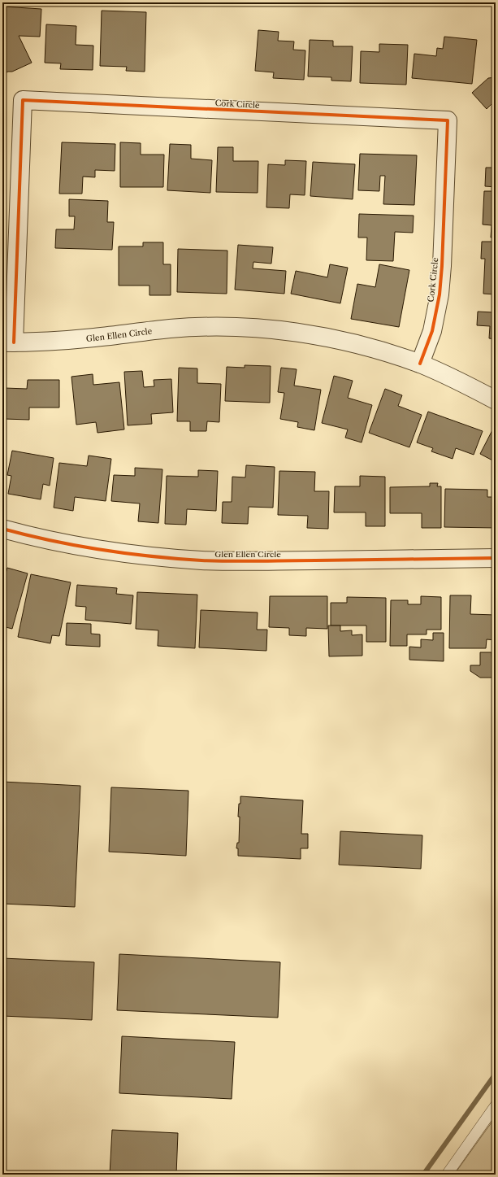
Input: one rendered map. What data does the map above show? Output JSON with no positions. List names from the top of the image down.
{
  "streets": {
    "street": ["Cork Circle", "Glen Ellen Circle"]
  },
  "crossings": [
    ["Cork Circle", "Glen Ellen Circle"]
  ]
}
